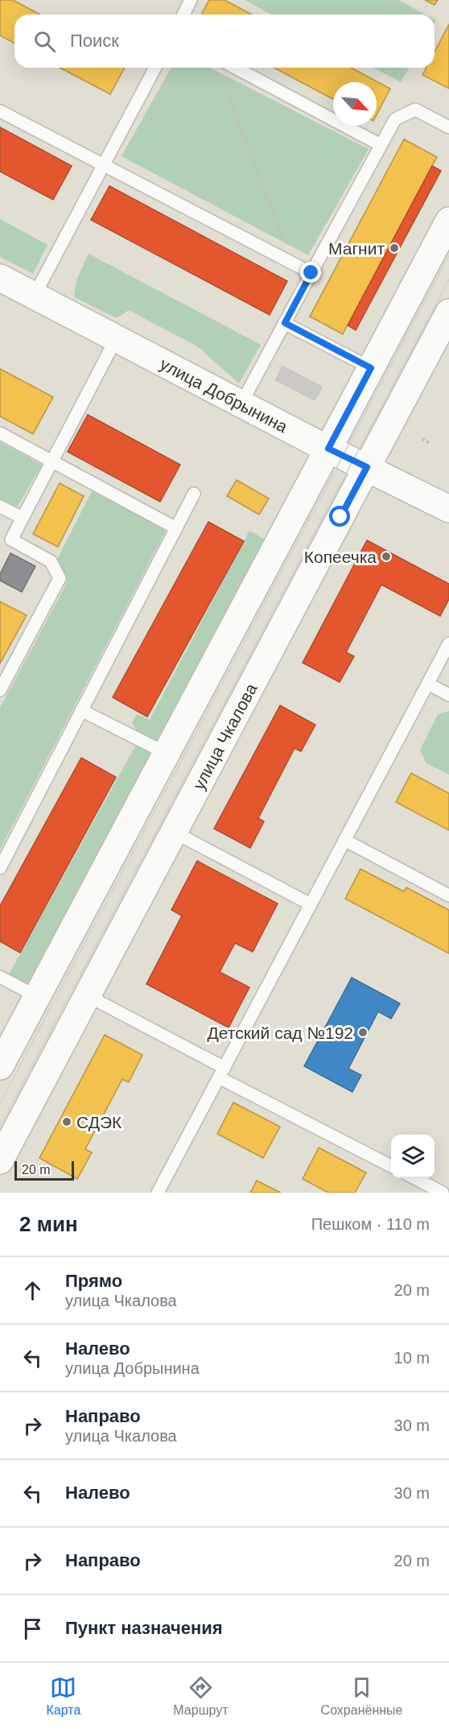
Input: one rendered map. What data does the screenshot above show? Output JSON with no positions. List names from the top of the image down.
{
  "streets": {
    "main road": ["улица Добрынина", "улица Чкалова"]
  },
  "crossings": [
    ["улица Добрынина", "улица Чкалова"]
  ],
  "places": [
    "Магнит",
    "Копеечка",
    "Детский сад №192",
    "СДЭК"
  ],
  "scale_bar": "20 m",
  "north": "bottom right",
  "page": {
    "search": "Поиск",
    "scale": "20 m",
    "heading": ["2 мин", "Пешком · 110 m"],
    "list": [
      ["Прямо", "улица Чкалова", "20 m"],
      ["Налево", "улица Добрынина", "10 m"],
      ["Направо", "улица Чкалова", "30 m"],
      ["Налево", "30 m"],
      ["Направо", "20 m"],
      "Пункт назначения"
    ],
    "nav": ["Карта", "Маршрут", "Сохранённые"]
  }
}
